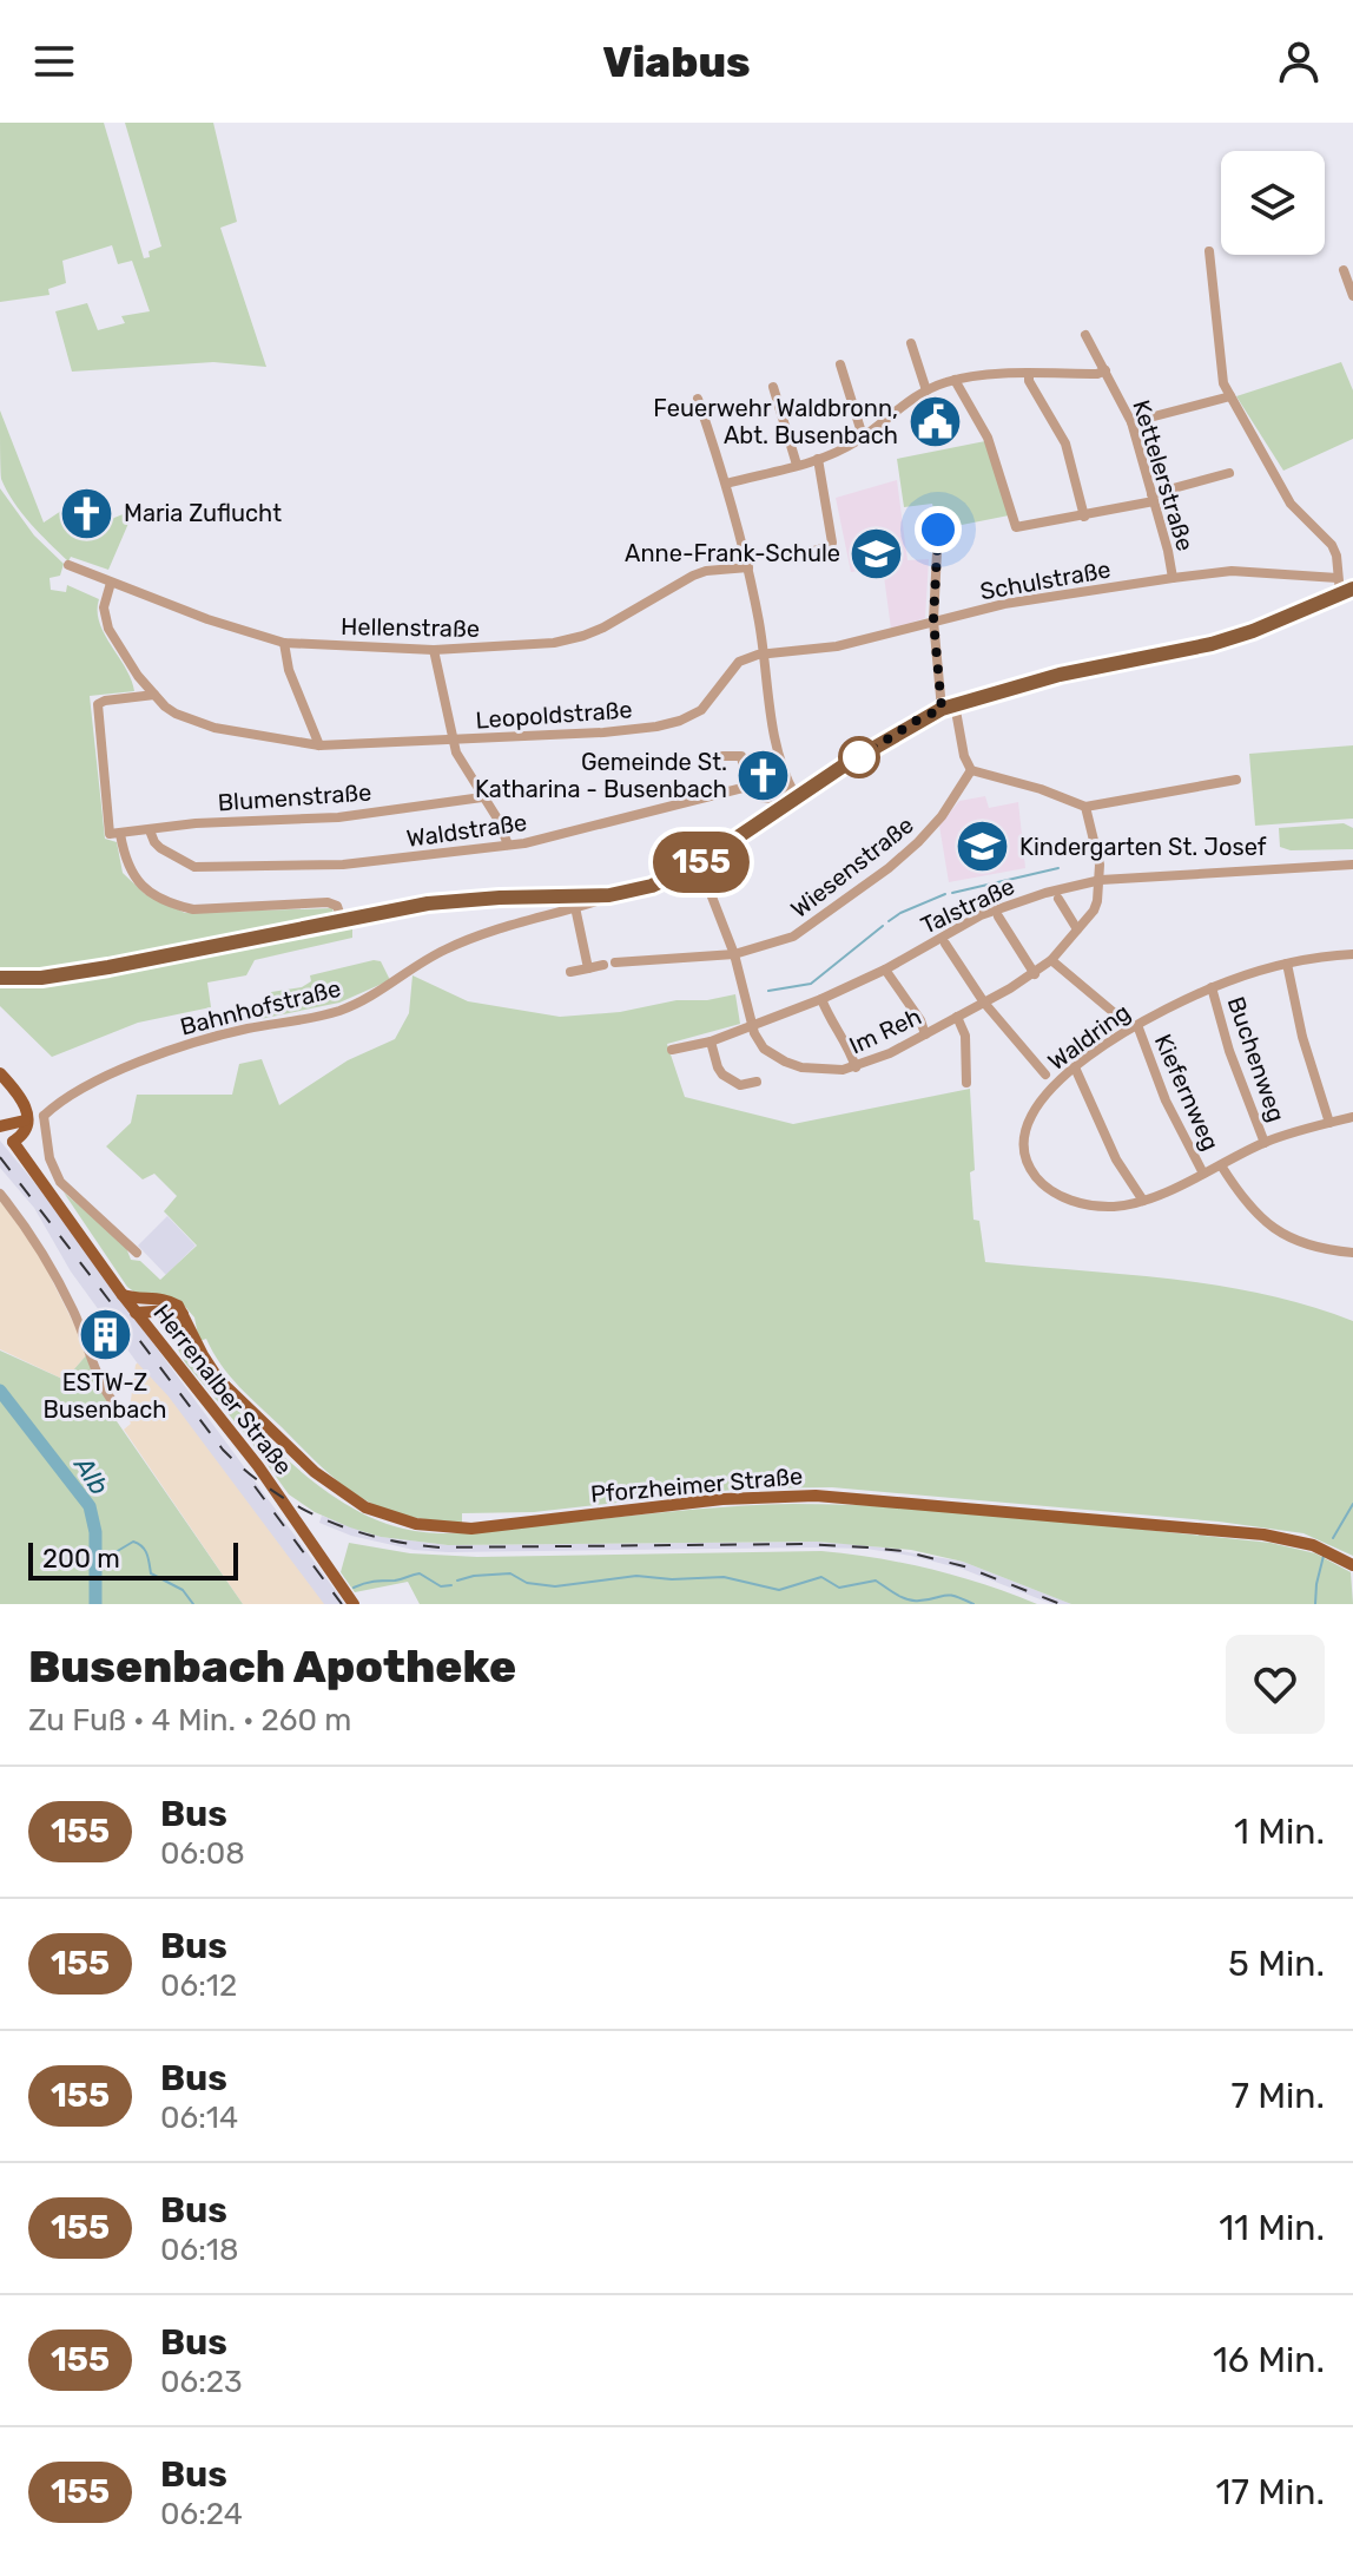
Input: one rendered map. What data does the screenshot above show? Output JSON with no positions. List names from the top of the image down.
{
  "streets": {
    "main road": ["Herrenalber Straße", "Pforzheimer Straße"],
    "street": [
      "Kettelerstraße",
      "Schulstraße",
      "Hellenstraße",
      "Leopoldstraße",
      "Blumenstraße",
      "Waldstraße",
      "Wiesenstraße",
      "Talstraße",
      "Bahnhofstraße",
      "Im Reh",
      "Waldring",
      "Buchenweg",
      "Kiefernweg"
    ]
  },
  "crossings": [
    ["Kettelerstraße", "Schulstraße"],
    ["Schulstraße", "Leopoldstraße"],
    ["Hellenstraße", "Leopoldstraße"],
    ["Blumenstraße", "Waldstraße"],
    ["Wiesenstraße", "Im Reh"],
    ["Talstraße", "Im Reh"],
    ["Waldring", "Buchenweg"],
    ["Waldring", "Kiefernweg"]
  ],
  "water": ["Alb"],
  "places": {
    "public building": ["Feuerwehr Waldbronn, Abt. Busenbach"],
    "church": ["Maria Zuflucht", "Gemeinde St. Katharina - Busenbach"],
    "school or university": ["Anne-Frank-Schule", "Kindergarten St. Josef"],
    "building": ["ESTW-Z Busenbach"]
  },
  "lines": ["bus line 155"],
  "scale_bar": "200 m",
  "page": {
    "header": "Viabus",
    "on_map": "155",
    "scale": "200 m",
    "heading": ["Busenbach Apotheke", "Zu Fuß · 4 Min. · 260 m"],
    "list": [
      {
        "mark": "155",
        "name": "Bus",
        "note": "06:08",
        "value": "1 Min."
      },
      {
        "mark": "155",
        "name": "Bus",
        "note": "06:12",
        "value": "5 Min."
      },
      {
        "mark": "155",
        "name": "Bus",
        "note": "06:14",
        "value": "7 Min."
      },
      {
        "mark": "155",
        "name": "Bus",
        "note": "06:18",
        "value": "11 Min."
      },
      {
        "mark": "155",
        "name": "Bus",
        "note": "06:23",
        "value": "16 Min."
      },
      {
        "mark": "155",
        "name": "Bus",
        "note": "06:24",
        "value": "17 Min."
      }
    ]
  }
}
